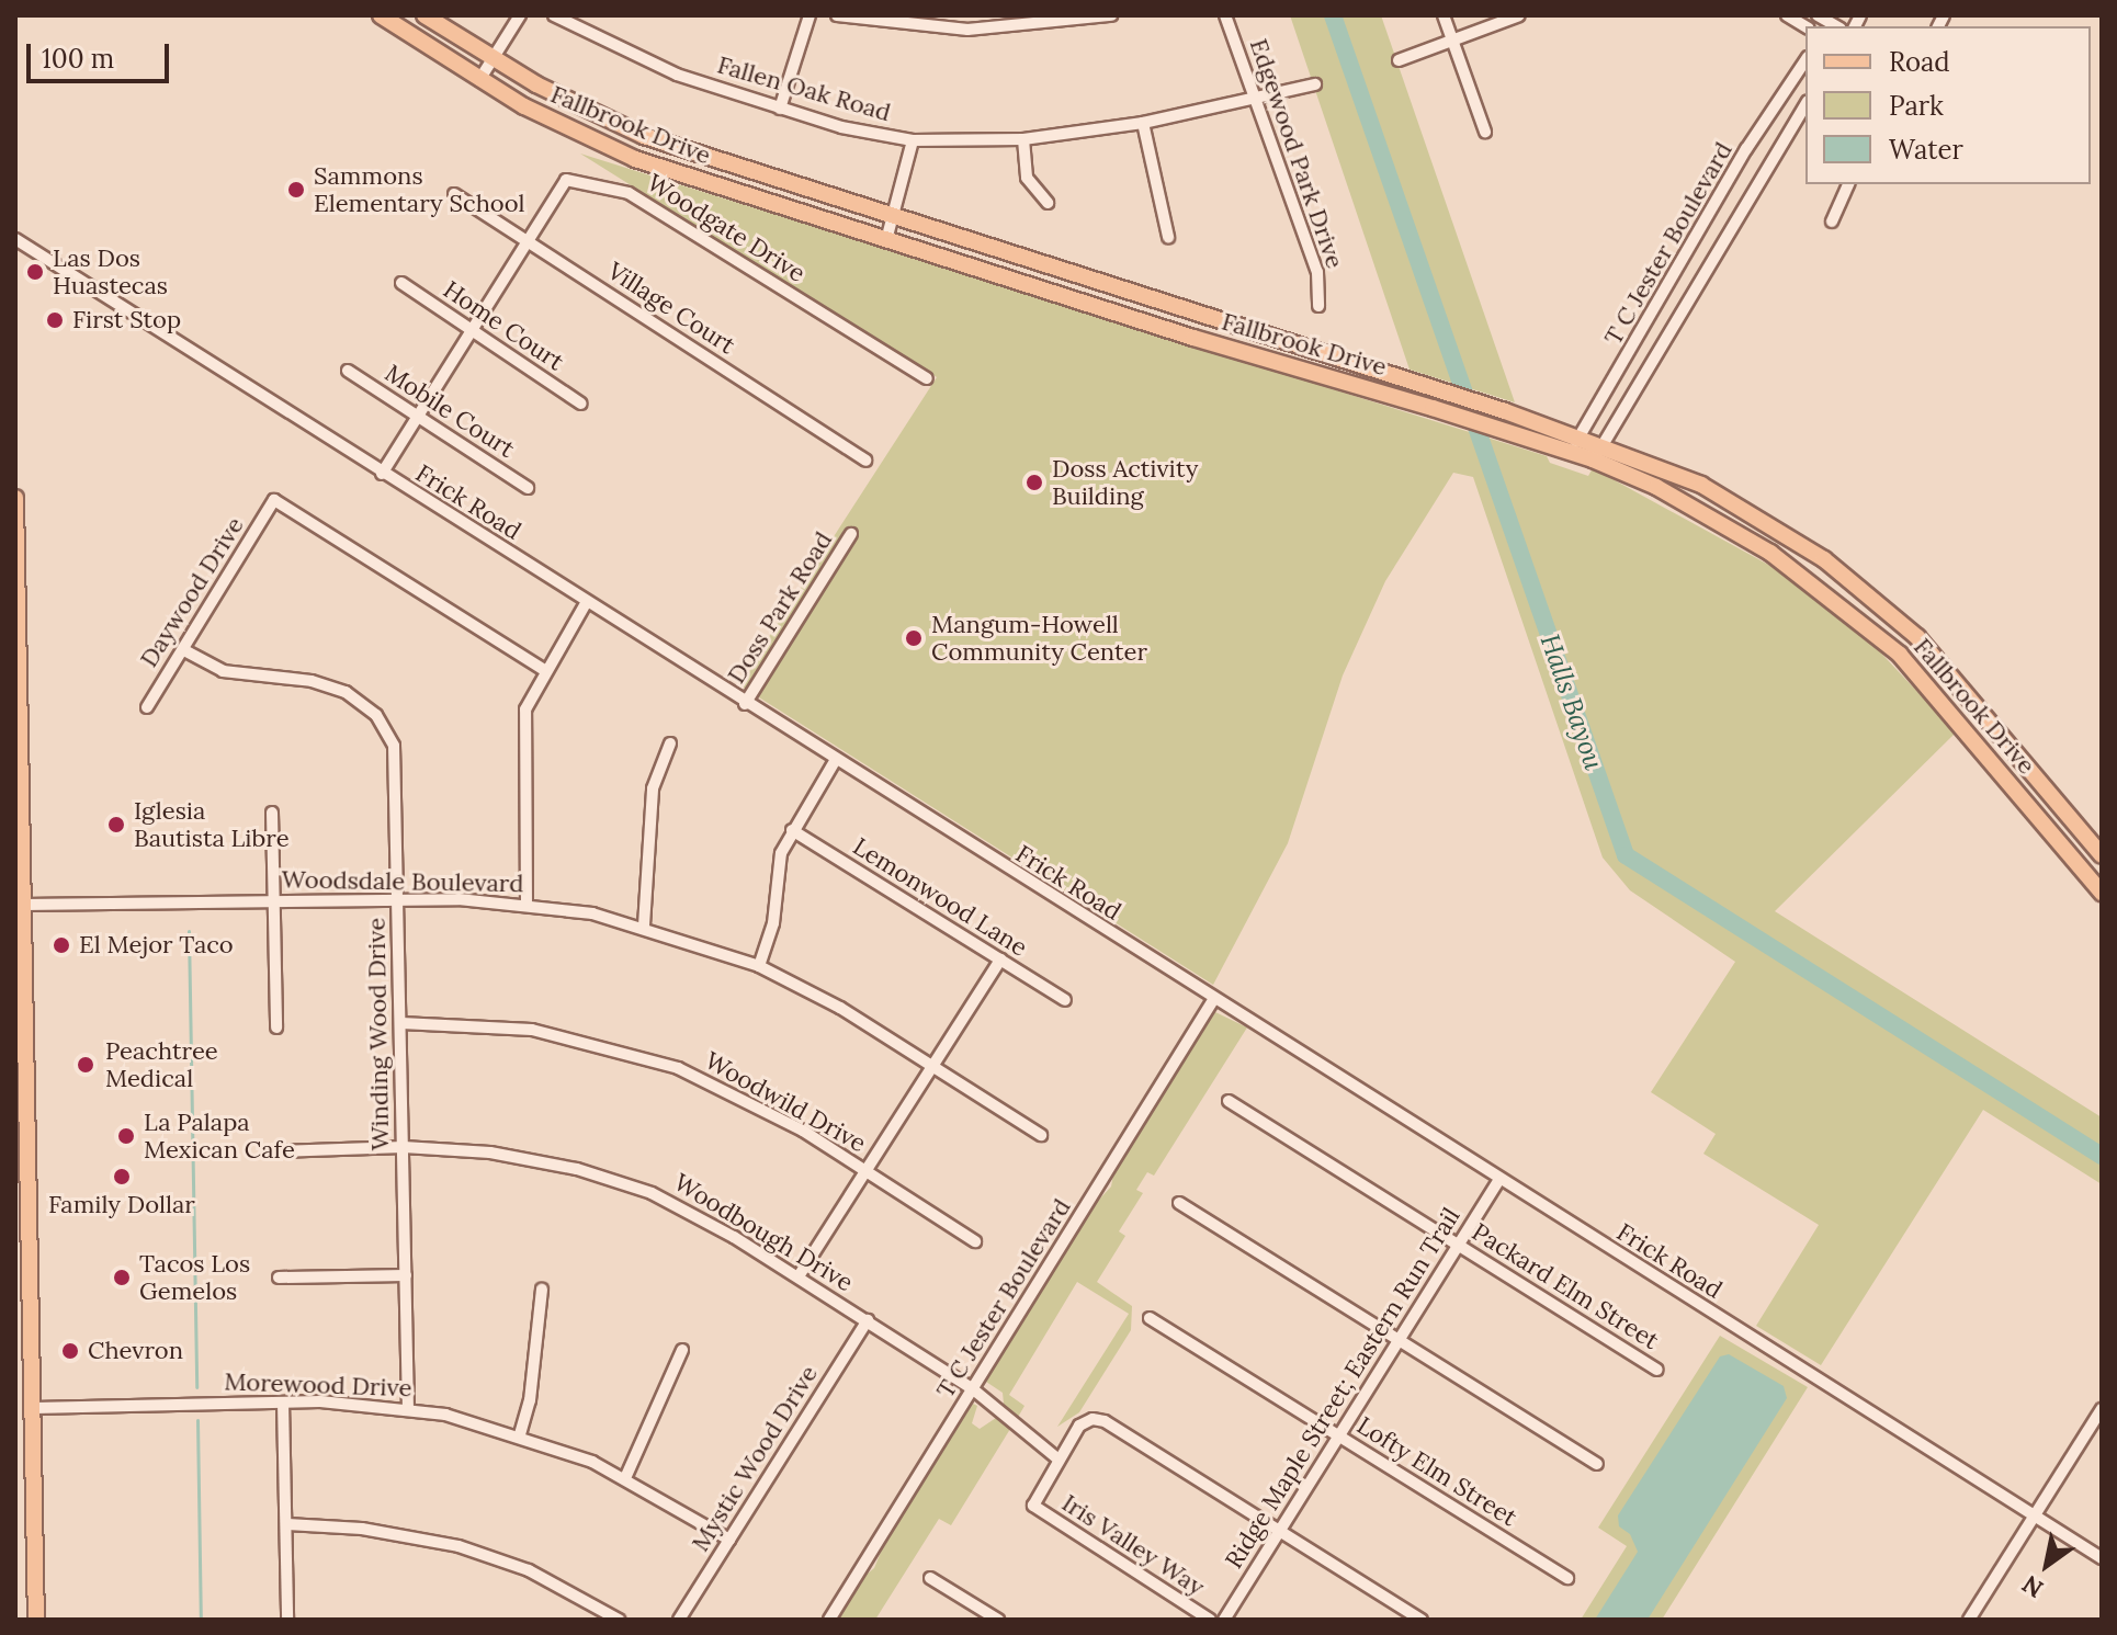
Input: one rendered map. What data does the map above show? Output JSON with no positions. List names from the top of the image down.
{
  "streets": {
    "main road": ["Fallbrook Drive"],
    "street": [
      "Fallen Oak Road",
      "Edgewood Park Drive",
      "Woodgate Drive",
      "T C Jester Boulevard",
      "Village Court",
      "Home Court",
      "Mobile Court",
      "Frick Road",
      "Daywood Drive",
      "Doss Park Road",
      "Woodsdale Boulevard",
      "Lemonwood Lane",
      "Winding Wood Drive",
      "Woodwild Drive",
      "Woodbough Drive",
      "Packard Elm Street",
      "Morewood Drive",
      "Ridge Maple Street; Eastern Run Trail",
      "Mystic Wood Drive",
      "Lofty Elm Street",
      "Iris Valley Way"
    ]
  },
  "crossings": [
    ["Fallen Oak Road", "Edgewood Park Drive"],
    ["Fallbrook Drive", "T C Jester Boulevard"],
    ["Woodgate Drive", "Village Court"],
    ["Woodgate Drive", "Home Court"],
    ["Woodgate Drive", "Mobile Court"],
    ["Woodgate Drive", "Frick Road"],
    ["T C Jester Boulevard", "Frick Road"],
    ["T C Jester Boulevard", "Woodbough Drive"],
    ["Frick Road", "Doss Park Road"],
    ["Frick Road", "Ridge Maple Street; Eastern Run Trail"],
    ["Daywood Drive", "Winding Wood Drive"],
    ["Woodsdale Boulevard", "Winding Wood Drive"],
    ["Winding Wood Drive", "Woodwild Drive"],
    ["Winding Wood Drive", "Woodbough Drive"],
    ["Winding Wood Drive", "Morewood Drive"],
    ["Woodbough Drive", "Mystic Wood Drive"],
    ["Woodbough Drive", "Iris Valley Way"],
    ["Packard Elm Street", "Ridge Maple Street; Eastern Run Trail"],
    ["Morewood Drive", "Mystic Wood Drive"],
    ["Ridge Maple Street; Eastern Run Trail", "Lofty Elm Street"]
  ],
  "water": ["Halls Bayou"],
  "places": [
    "Sammons Elementary School",
    "Las Dos Huastecas",
    "First Stop",
    "Doss Activity Building",
    "Mangum-Howell Community Center",
    "Iglesia Bautista Libre",
    "El Mejor Taco",
    "Peachtree Medical",
    "La Palapa Mexican Cafe",
    "Family Dollar",
    "Tacos Los Gemelos",
    "Chevron"
  ],
  "legend": ["Road", "Park", "Water"],
  "scale_bar": "100 m",
  "north": "bottom left"
}
